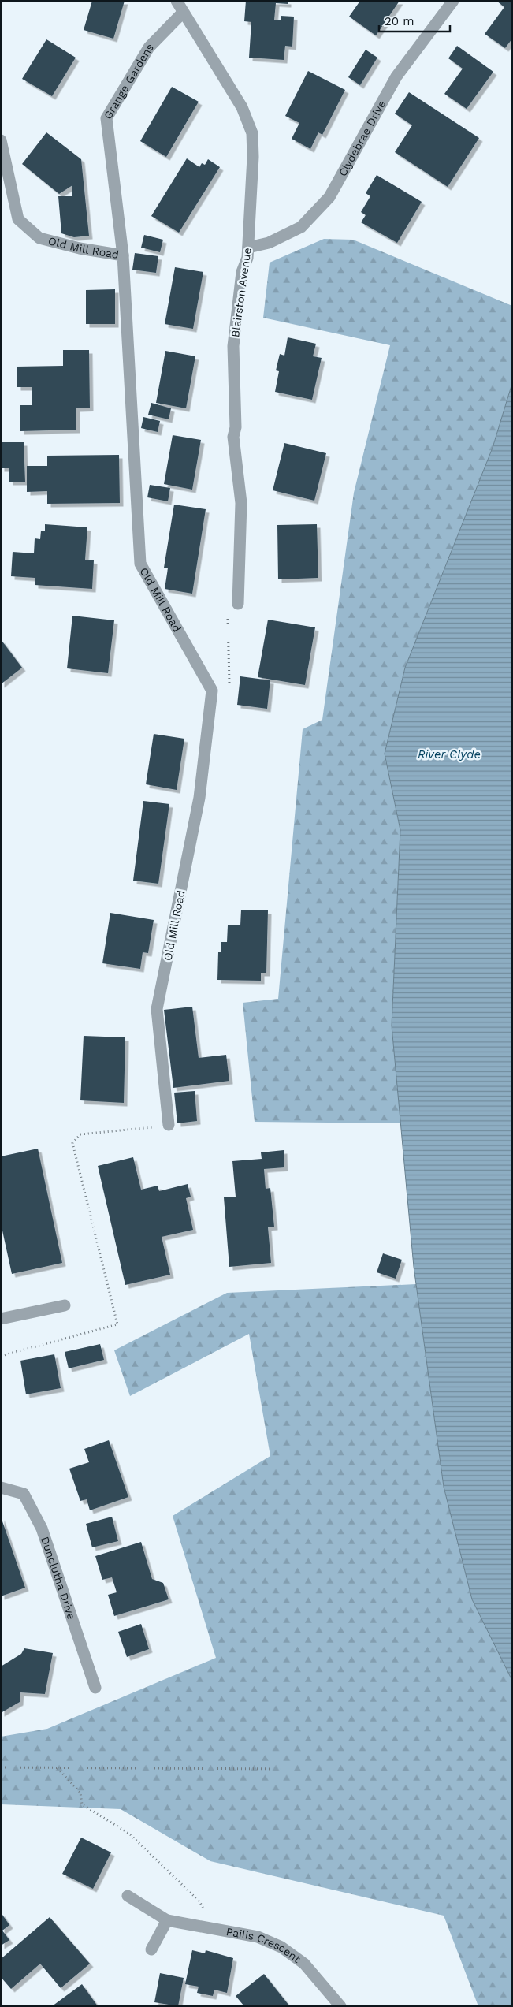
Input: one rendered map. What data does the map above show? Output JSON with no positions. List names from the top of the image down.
{
  "streets": {
    "street": [
      "Grange Gardens",
      "Clydebrae Drive",
      "Old Mill Road",
      "Blairston Avenue",
      "Dunclutha Drive",
      "Pailis Crescent"
    ]
  },
  "crossings": [
    ["Grange Gardens", "Old Mill Road"],
    ["Grange Gardens", "Blairston Avenue"],
    ["Clydebrae Drive", "Blairston Avenue"]
  ],
  "water": ["River Clyde"],
  "scale_bar": "20 m"
}
